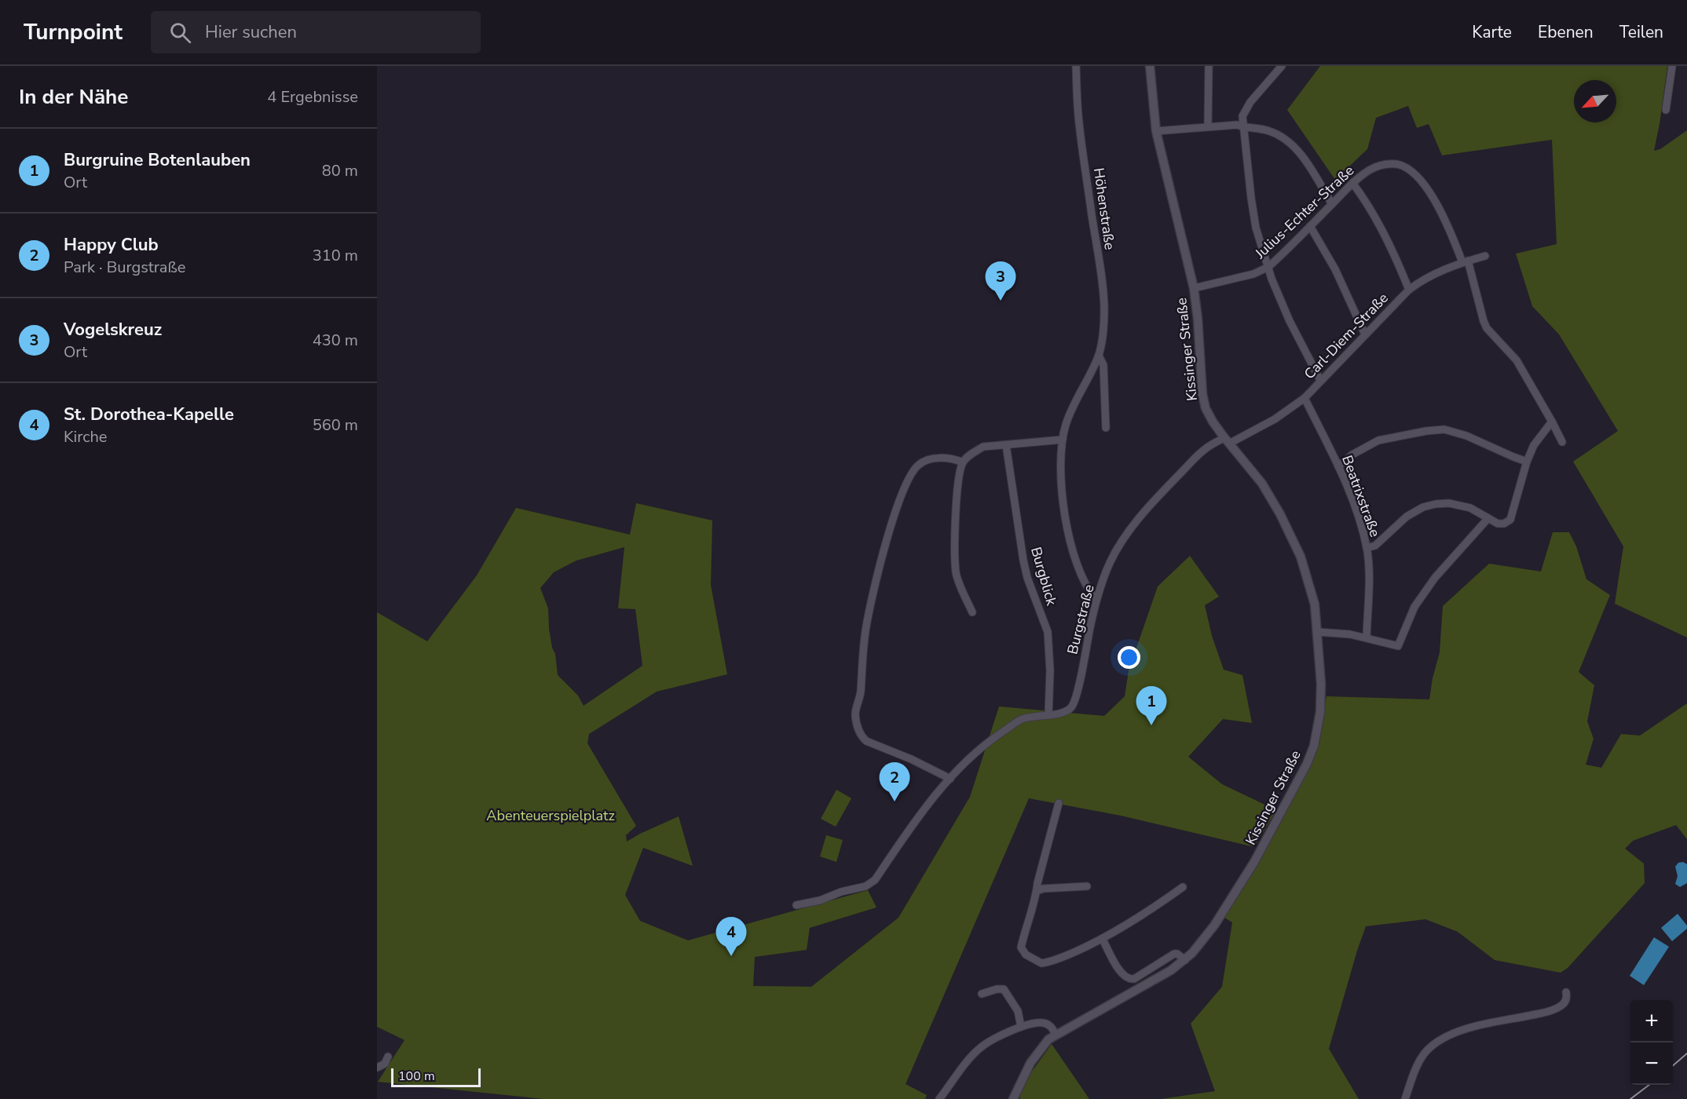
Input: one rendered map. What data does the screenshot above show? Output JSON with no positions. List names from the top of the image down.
{
  "streets": {
    "street": [
      "Höhenstraße",
      "Julius-Echter-Straße",
      "Carl-Diem-Straße",
      "Kissinger Straße",
      "Beatrixstraße",
      "Burgblick",
      "Burgstraße"
    ]
  },
  "crossings": [
    ["Höhenstraße", "Burgstraße"],
    ["Julius-Echter-Straße", "Carl-Diem-Straße"],
    ["Julius-Echter-Straße", "Kissinger Straße"],
    ["Carl-Diem-Straße", "Kissinger Straße"],
    ["Carl-Diem-Straße", "Beatrixstraße"],
    ["Carl-Diem-Straße", "Burgstraße"],
    ["Kissinger Straße", "Burgstraße"],
    ["Burgblick", "Burgstraße"]
  ],
  "parks": ["Abenteuerspielplatz"],
  "scale_bar": "100 m",
  "north": "bottom left",
  "page": {
    "header": "Turnpoint",
    "search": "Hier suchen",
    "nav": ["Karte", "Ebenen", "Teilen"],
    "heading": ["In der Nähe", "4 Ergebnisse"],
    "list": [
      {
        "mark": "1",
        "name": "Burgruine Botenlauben",
        "note": "Ort",
        "value": "80 m"
      },
      {
        "mark": "2",
        "name": "Happy Club",
        "note": "Park · Burgstraße",
        "value": "310 m"
      },
      {
        "mark": "3",
        "name": "Vogelskreuz",
        "note": "Ort",
        "value": "430 m"
      },
      {
        "mark": "4",
        "name": "St. Dorothea-Kapelle",
        "note": "Kirche",
        "value": "560 m"
      }
    ],
    "pins": [
      "3",
      "1",
      "2",
      "4"
    ],
    "map_buttons": ["+", "−"],
    "scale": "100 m"
  }
}
